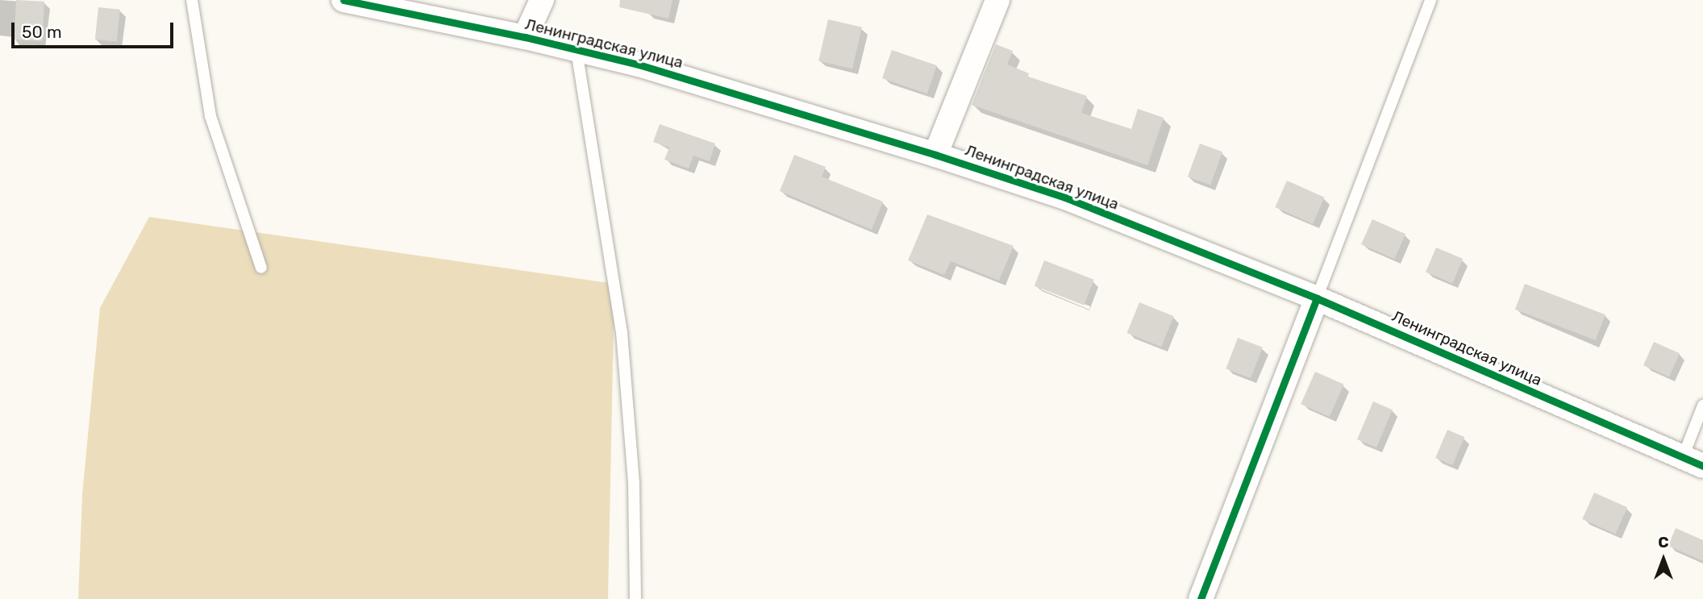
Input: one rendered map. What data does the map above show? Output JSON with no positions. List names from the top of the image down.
{
  "streets": {
    "street": ["Ленинградская улица"]
  },
  "scale_bar": "50 m",
  "north": "top"
}
